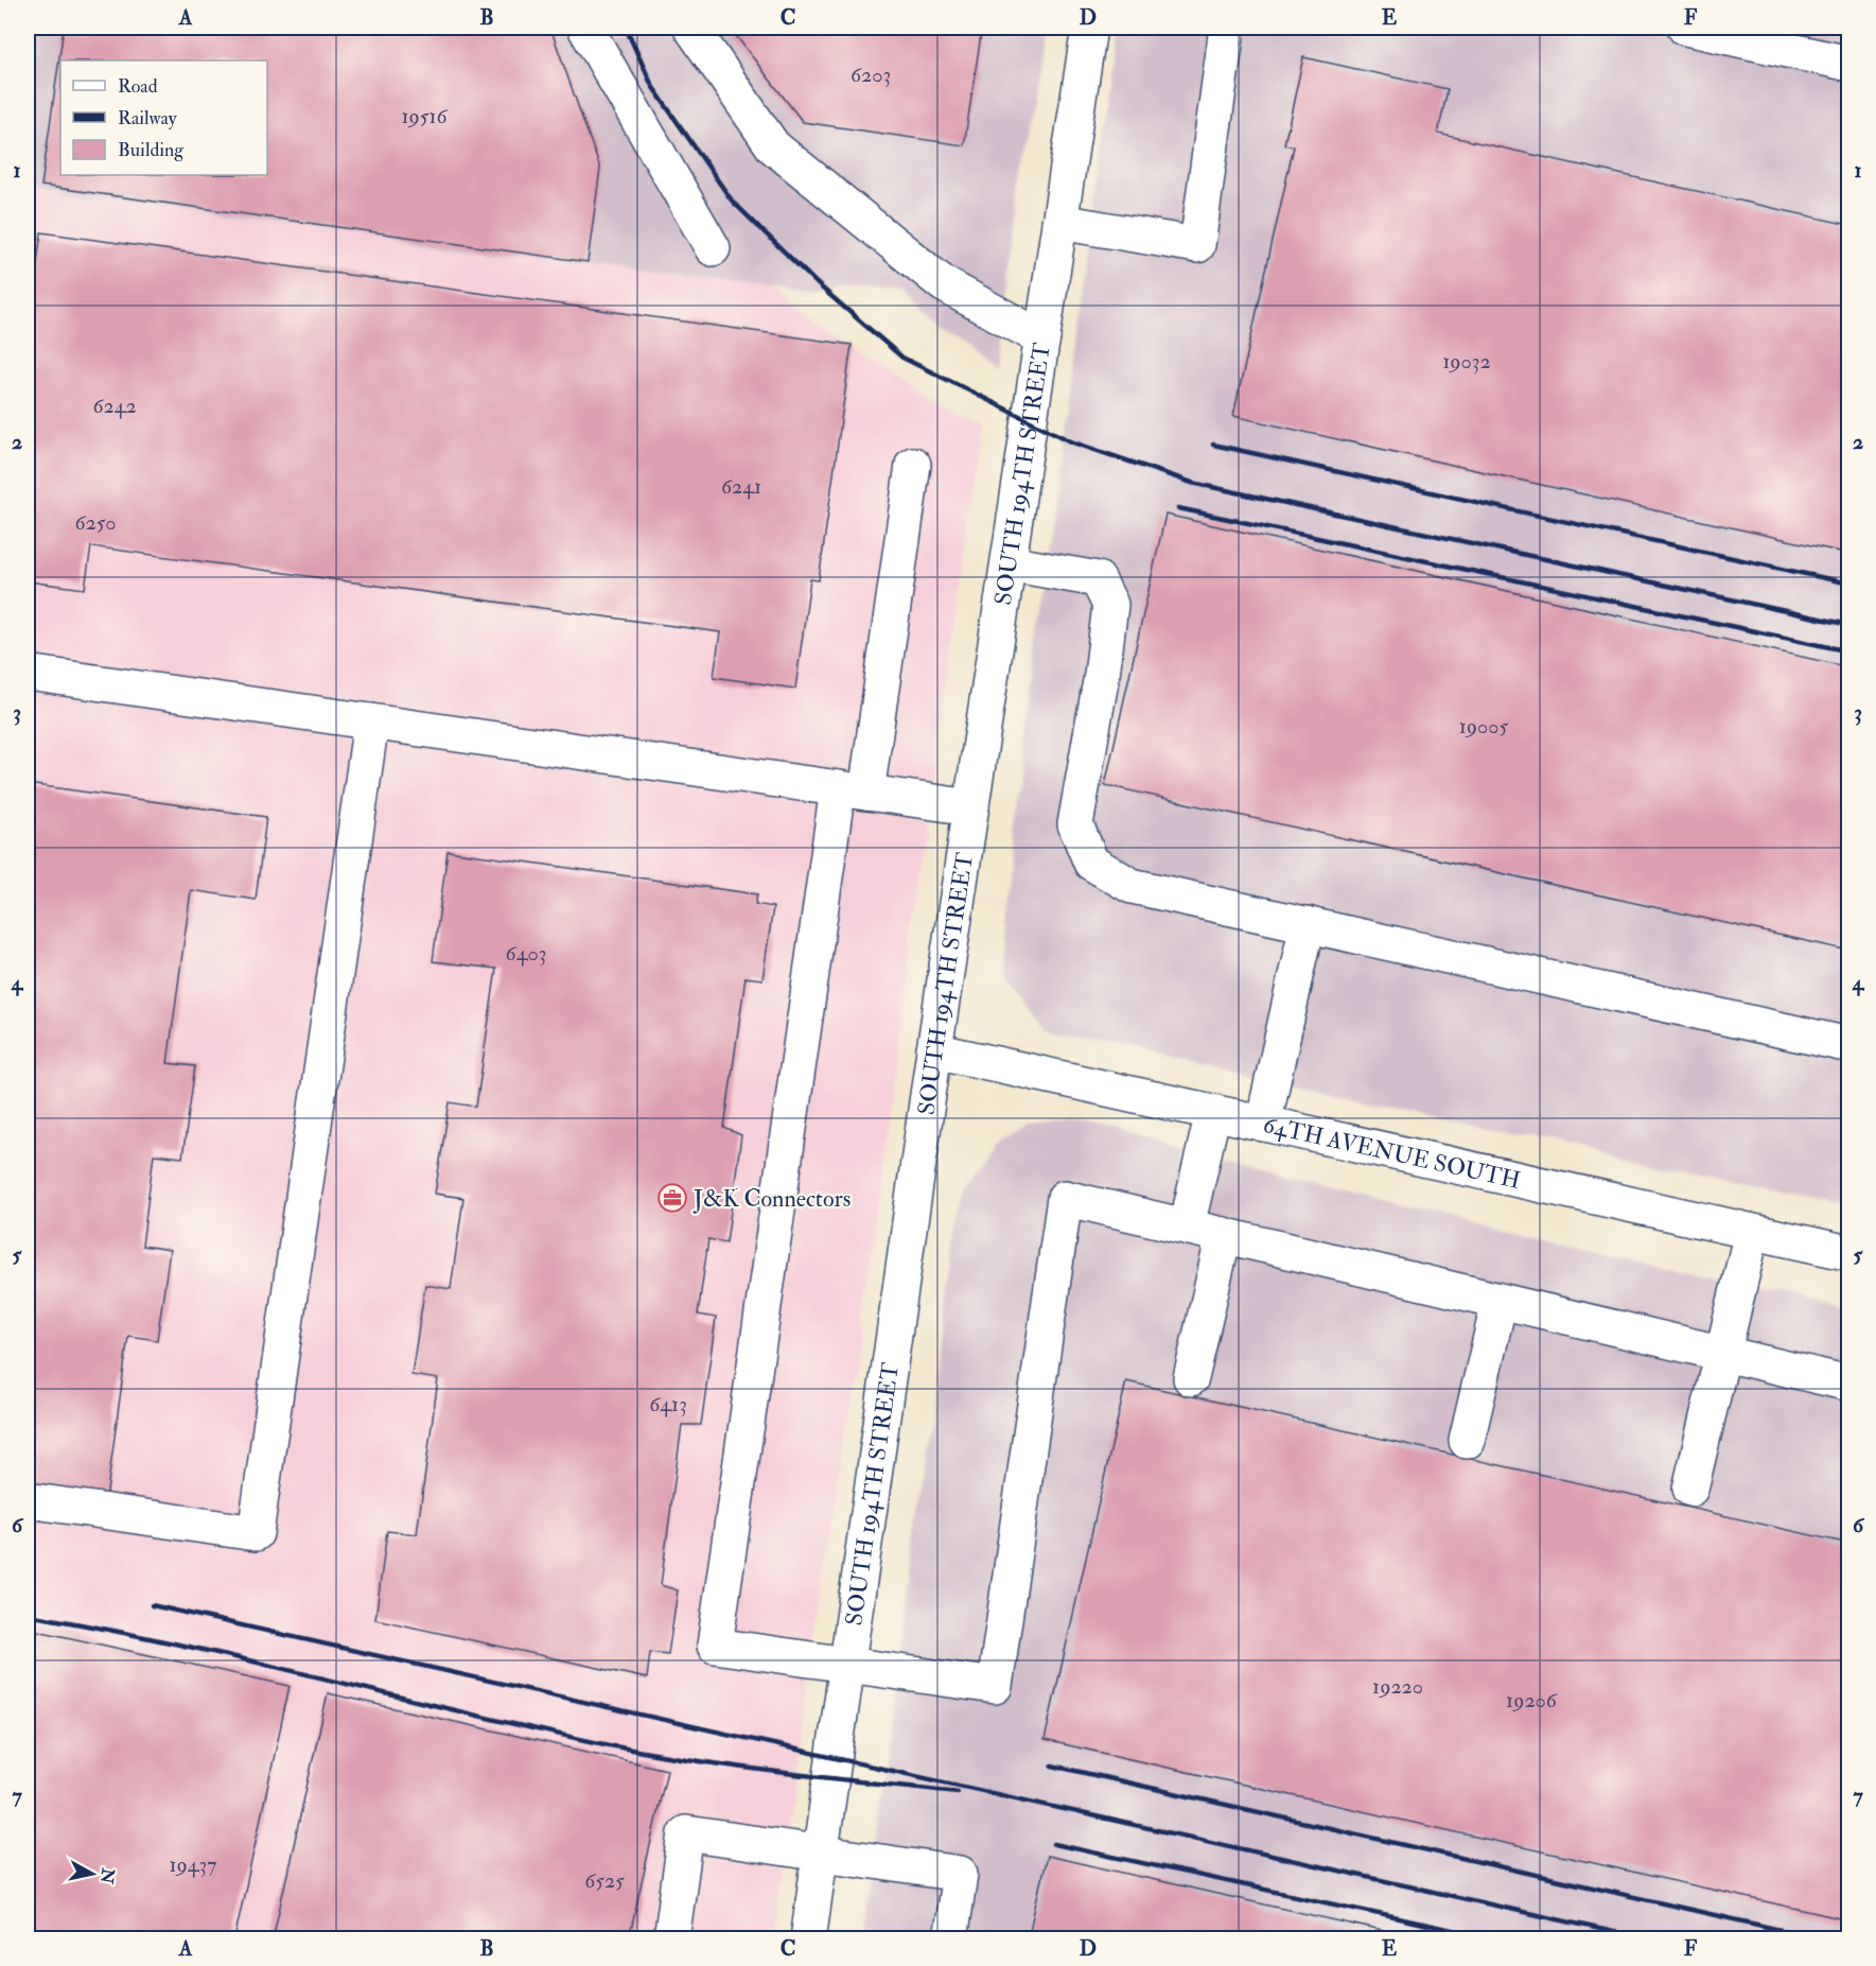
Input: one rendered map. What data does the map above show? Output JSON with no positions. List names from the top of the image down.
{
  "streets": {
    "street": ["SOUTH 194TH STREET", "64TH AVENUE SOUTH"]
  },
  "crossings": [
    ["SOUTH 194TH STREET", "64TH AVENUE SOUTH"]
  ],
  "places": {
    "office": ["J&K Connectors"]
  },
  "house_numbers": [
    "6203",
    "19516",
    "19032",
    "6242",
    "6241",
    "6250",
    "19005",
    "6403",
    "6413",
    "19220",
    "19206",
    "19437",
    "6525"
  ],
  "legend": ["Road", "Railway", "Building"],
  "north": "right",
  "grid": {
    "columns": [
      "A",
      "B",
      "C",
      "D",
      "E",
      "F"
    ],
    "rows": [
      "1",
      "2",
      "3",
      "4",
      "5",
      "6",
      "7"
    ]
  }
}
